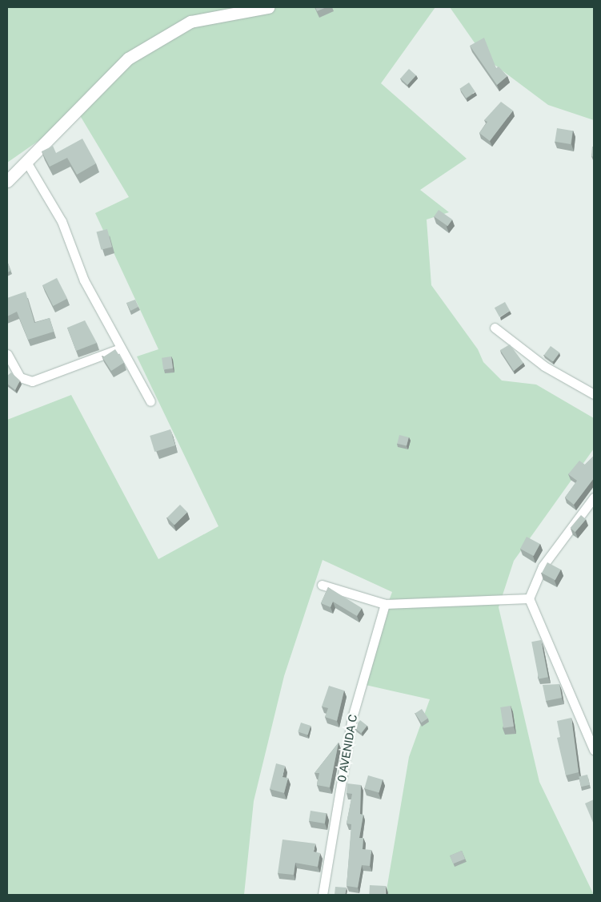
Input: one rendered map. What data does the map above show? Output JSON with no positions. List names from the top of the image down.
{
  "streets": {
    "street": ["0 AVENIDA C"]
  }
}
